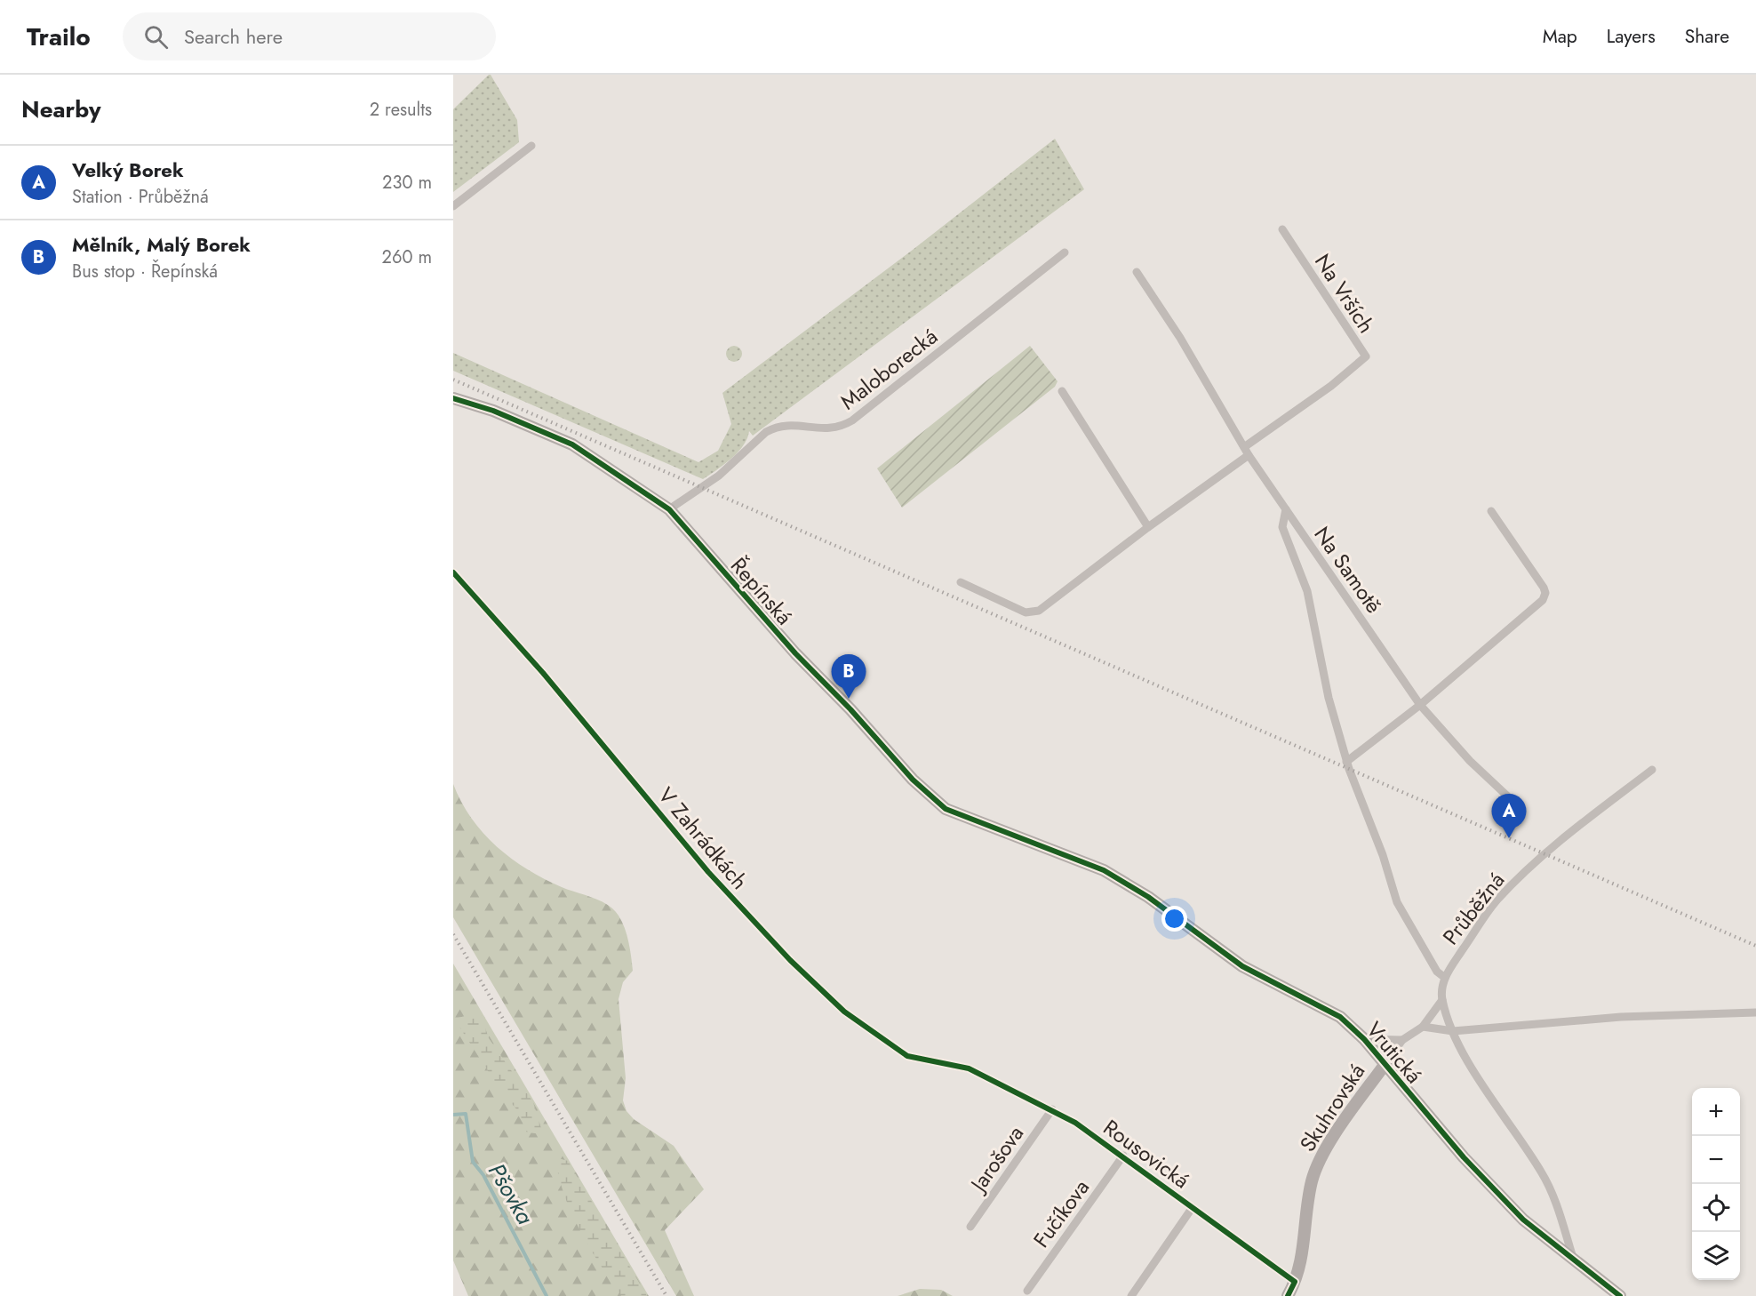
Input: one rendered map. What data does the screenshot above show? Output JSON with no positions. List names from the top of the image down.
{
  "streets": {
    "street": [
      "Na Vrších",
      "Maloborecká",
      "Na Samotě",
      "Řepínská",
      "V Zahrádkách",
      "Průběžná",
      "Vrutická",
      "Skuhrovská",
      "Rousovická",
      "Jarošova",
      "Fučíkova"
    ]
  },
  "crossings": [
    ["Na Vrších", "Na Samotě"],
    ["Maloborecká", "Řepínská"],
    ["Řepínská", "Vrutická"],
    ["V Zahrádkách", "Rousovická"],
    ["Průběžná", "Vrutická"],
    ["Vrutická", "Skuhrovská"],
    ["Skuhrovská", "Rousovická"],
    ["Rousovická", "Jarošova"],
    ["Rousovická", "Fučíkova"]
  ],
  "water": ["Pšovka"],
  "page": {
    "header": "Trailo",
    "search": "Search here",
    "nav": ["Map", "Layers", "Share"],
    "heading": ["Nearby", "2 results"],
    "list": [
      {
        "mark": "A",
        "name": "Velký Borek",
        "note": "Station · Průběžná",
        "value": "230 m"
      },
      {
        "mark": "B",
        "name": "Mělník, Malý Borek",
        "note": "Bus stop · Řepínská",
        "value": "260 m"
      }
    ],
    "pins": ["B", "A"],
    "map_buttons": ["+", "−"]
  }
}
